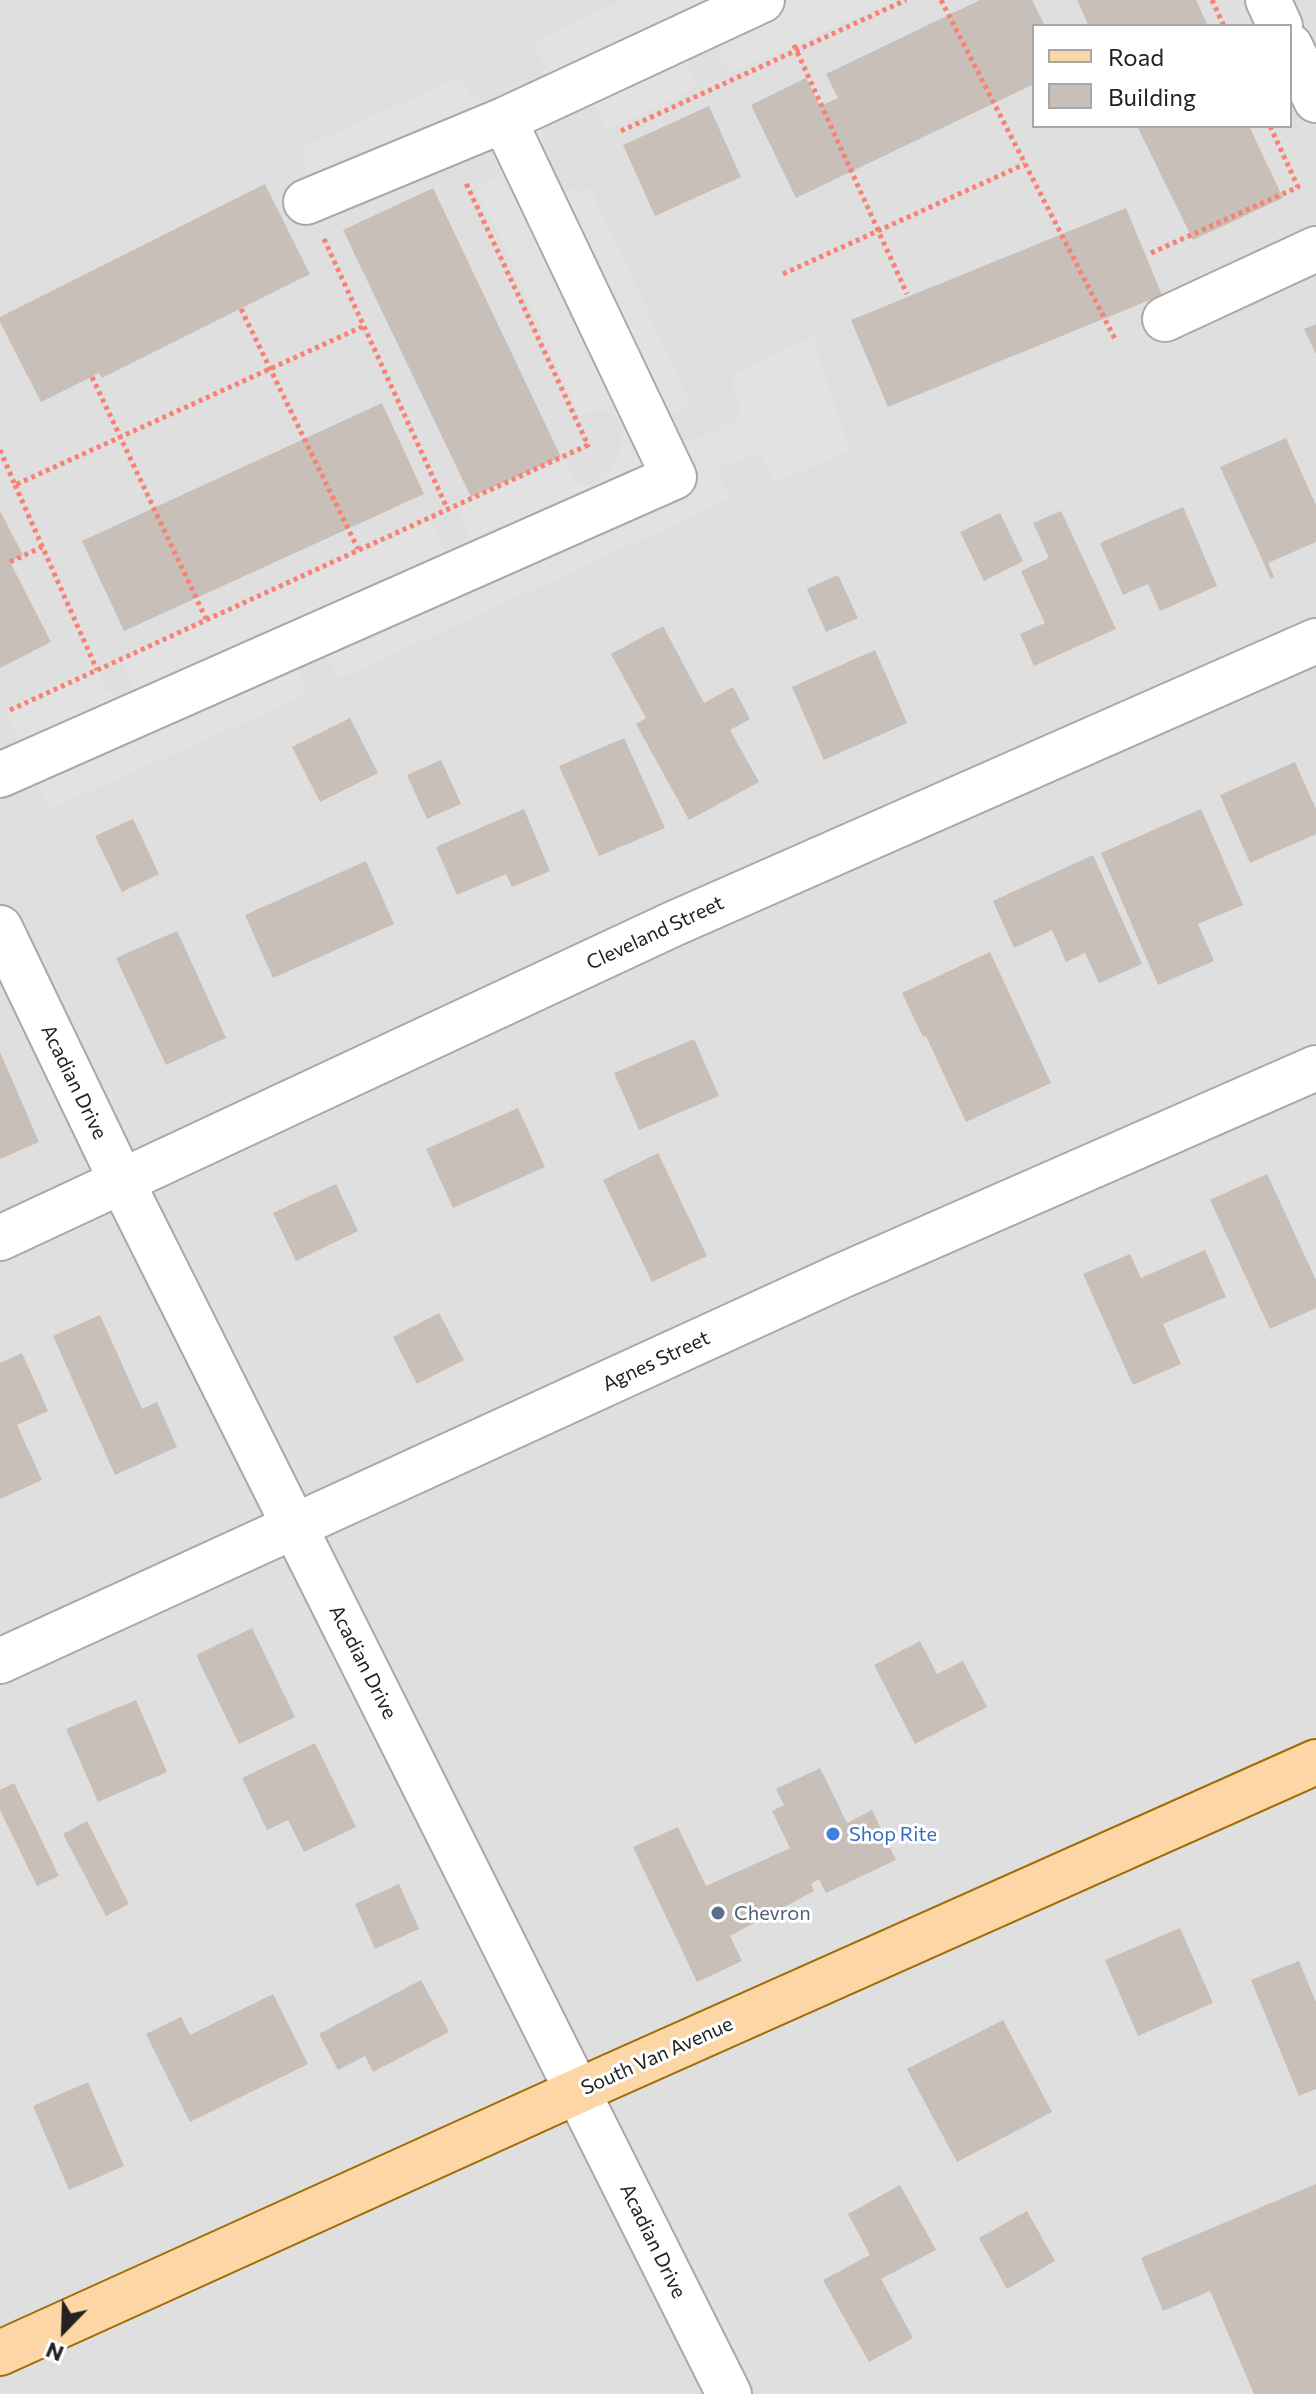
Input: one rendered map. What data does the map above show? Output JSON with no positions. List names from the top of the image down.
{
  "streets": {
    "main road": ["South Van Avenue"],
    "street": ["Cleveland Street", "Acadian Drive", "Agnes Street"]
  },
  "crossings": [
    ["Cleveland Street", "Acadian Drive"],
    ["Acadian Drive", "Agnes Street"],
    ["Acadian Drive", "South Van Avenue"]
  ],
  "places": ["Shop Rite", "Chevron"],
  "legend": ["Road", "Building"],
  "north": "bottom left"
}
